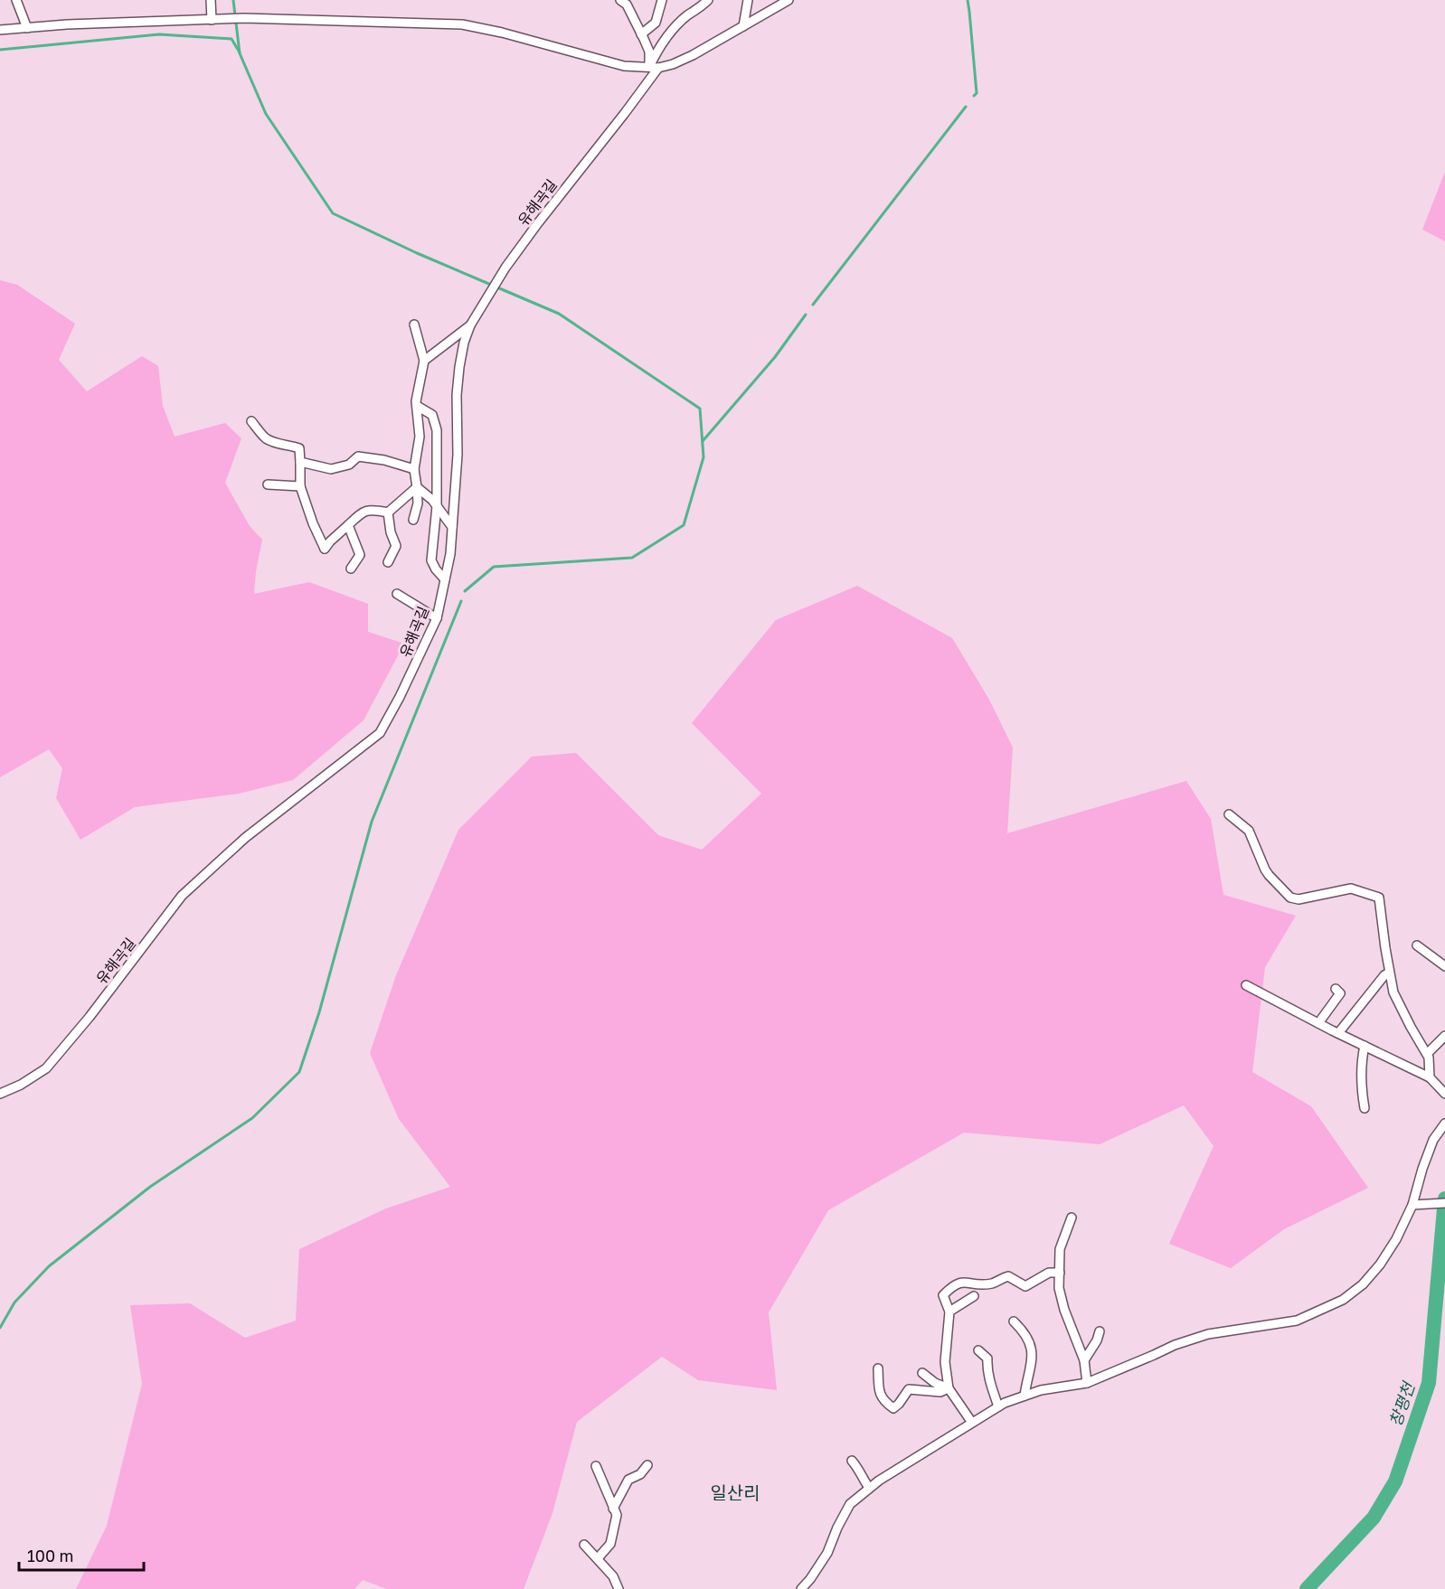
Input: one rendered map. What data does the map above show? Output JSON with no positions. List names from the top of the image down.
{
  "streets": {
    "street": ["유해곡길"]
  },
  "districts": ["일산리"],
  "water": ["창평천"],
  "scale_bar": "100 m"
}
